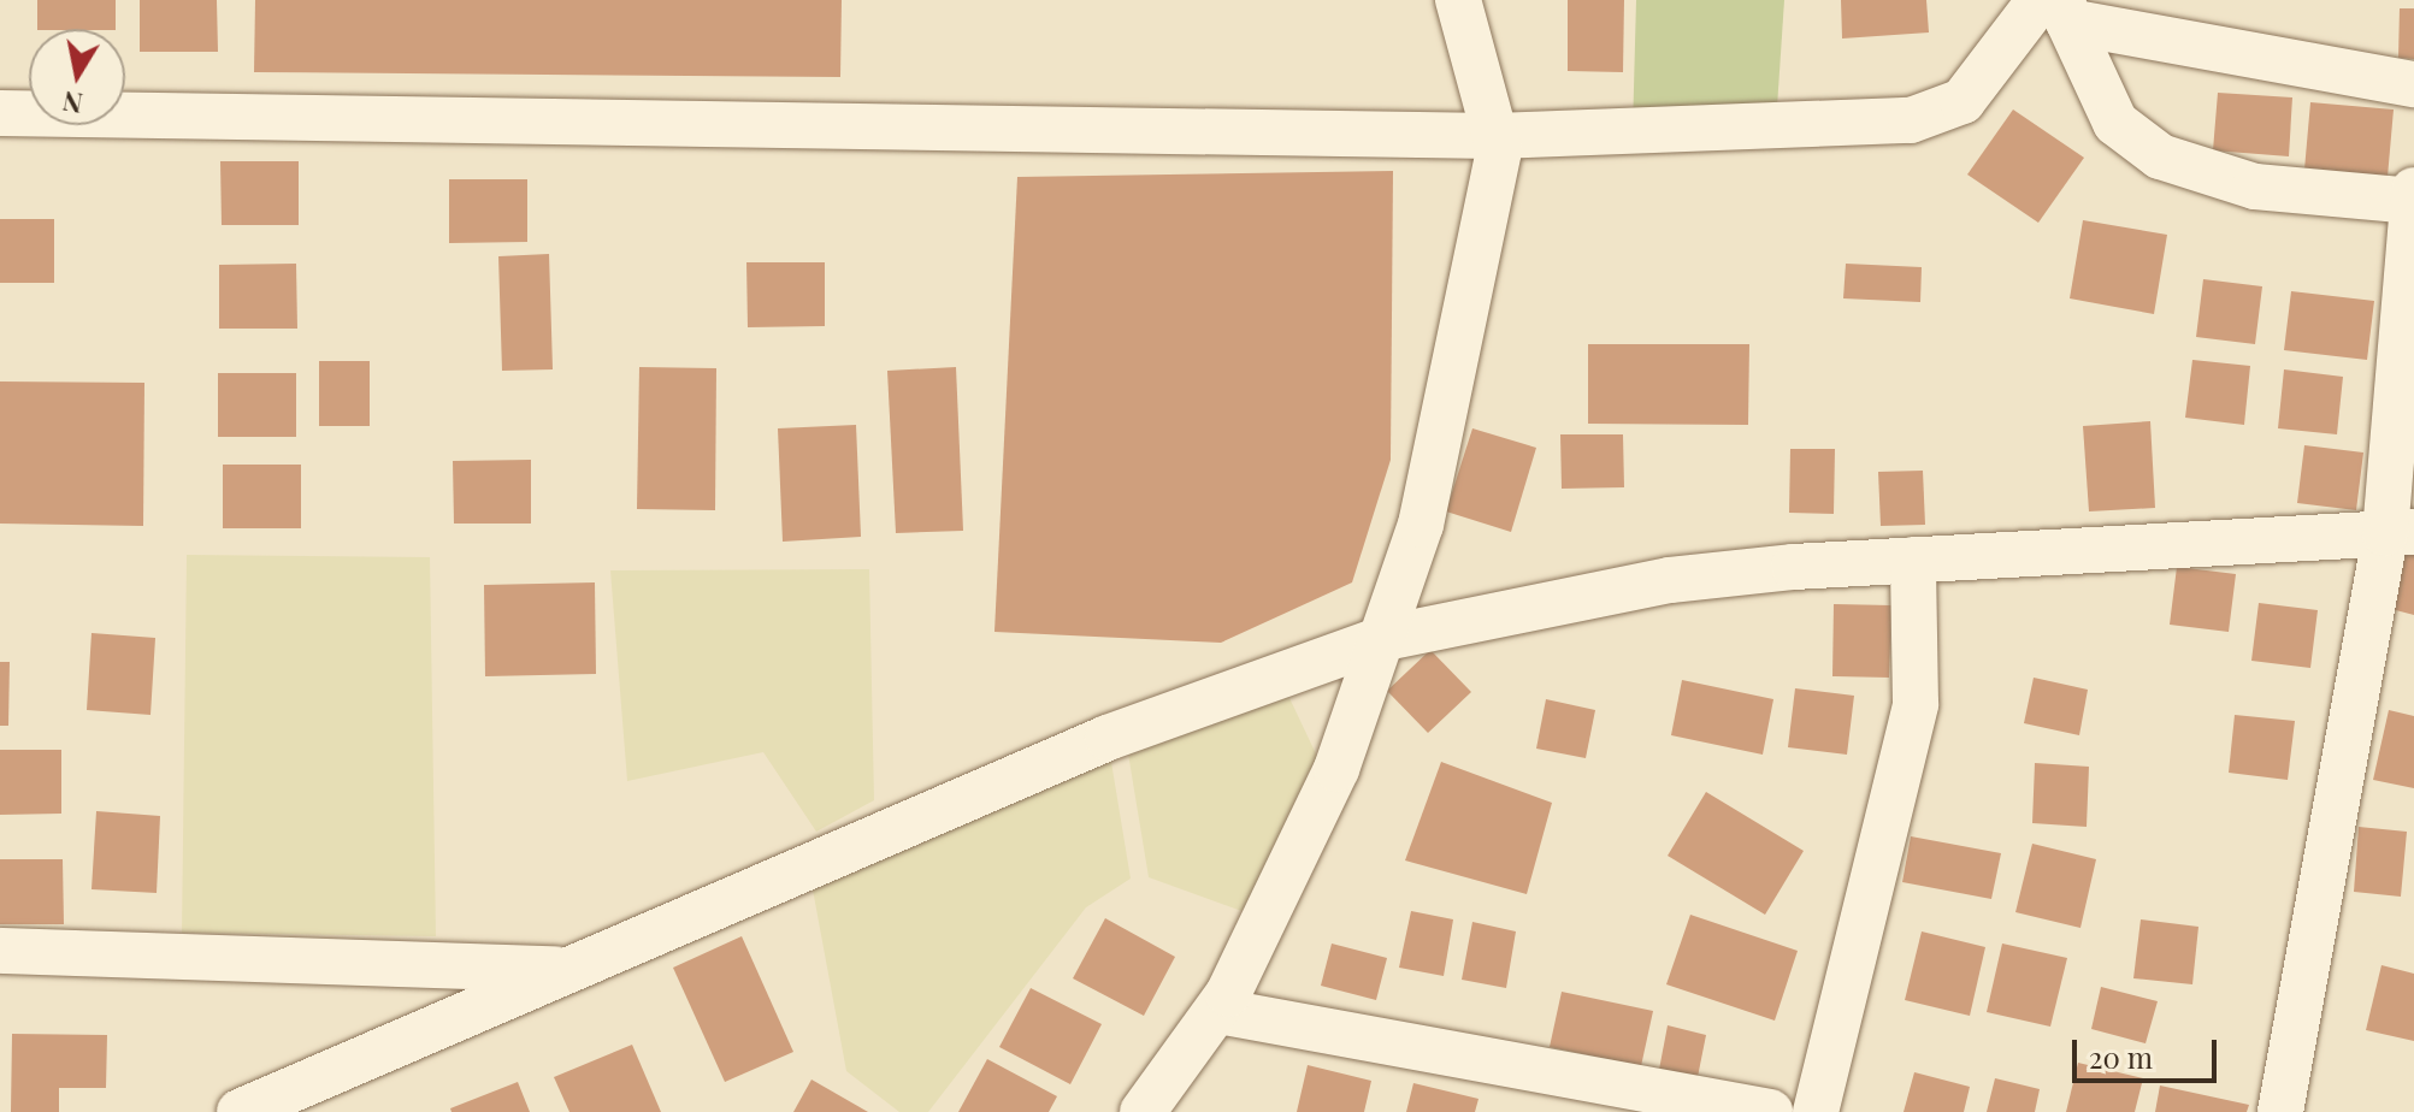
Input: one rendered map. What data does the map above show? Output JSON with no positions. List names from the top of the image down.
{
  "scale_bar": "20 m",
  "north": "bottom"
}
